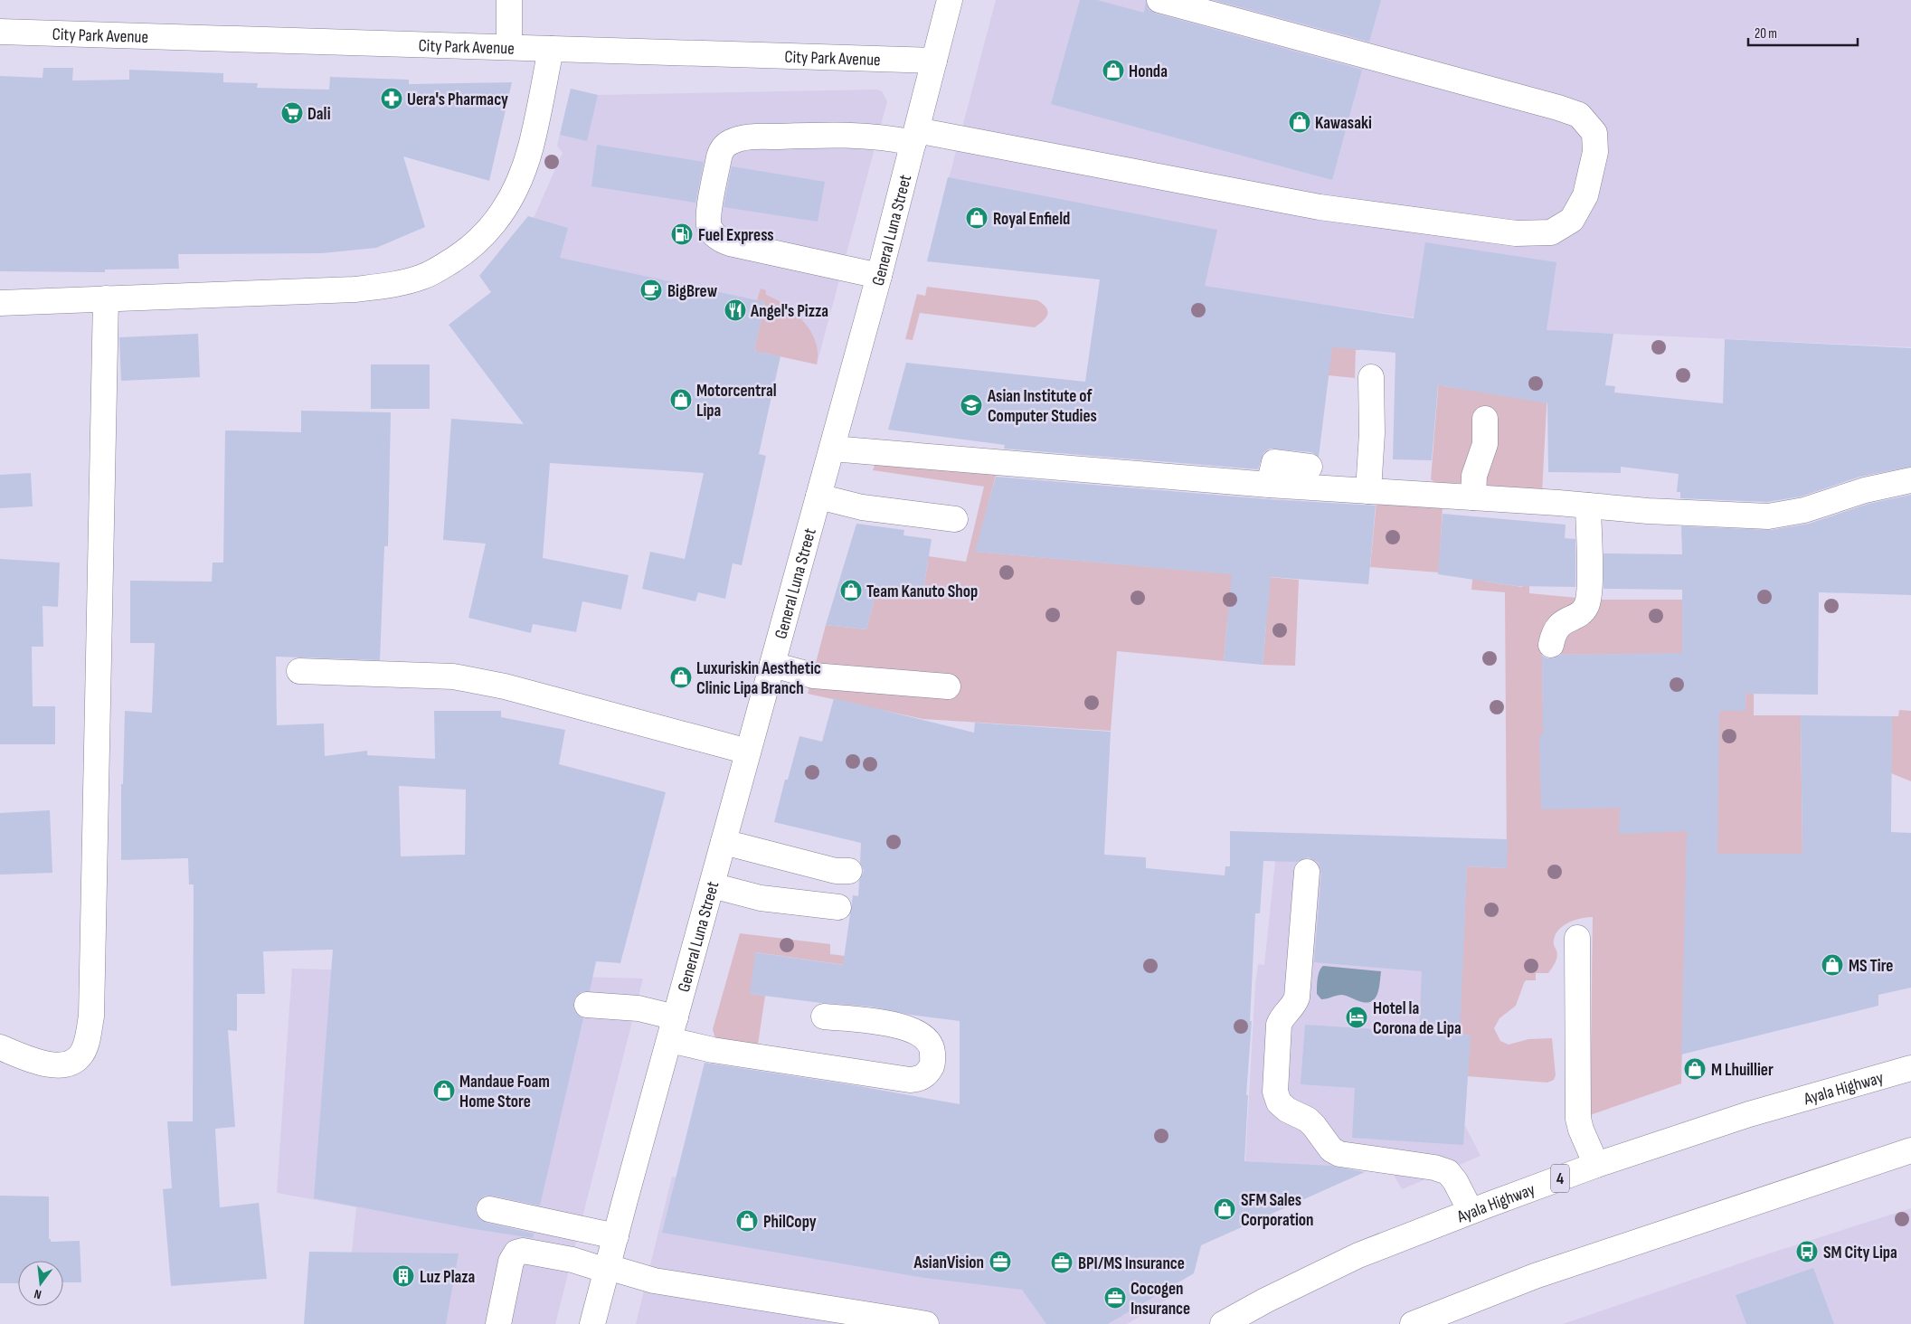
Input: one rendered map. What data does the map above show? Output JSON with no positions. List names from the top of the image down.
{
  "streets": {
    "main road": [
      "City Park Avenue",
      "General Luna Street",
      "Ayala Highway",
      "4"
    ]
  },
  "crossings": [
    ["City Park Avenue", "General Luna Street"]
  ],
  "places": {
    "shop": [
      "Honda",
      "Kawasaki",
      "Royal Enfield",
      "Motorcentral Lipa",
      "Team Kanuto Shop",
      "Luxuriskin Aesthetic Clinic Lipa Branch",
      "MS Tire",
      "M Lhuillier",
      "Mandaue Foam Home Store",
      "SFM Sales Corporation",
      "PhilCopy"
    ],
    "pharmacy": ["Uera's Pharmacy"],
    "supermarket": ["Dali"],
    "fuel station": ["Fuel Express"],
    "cafe": ["BigBrew"],
    "restaurant": ["Angel's Pizza"],
    "school or university": ["Asian Institute of Computer Studies"],
    "hotel": ["Hotel la Corona de Lipa"],
    "bus stop": ["SM City Lipa"],
    "office": ["AsianVision", "BPI/MS Insurance", "Cocogen Insurance"],
    "building": ["Luz Plaza"]
  },
  "scale_bar": "20 m",
  "north": "bottom"
}
